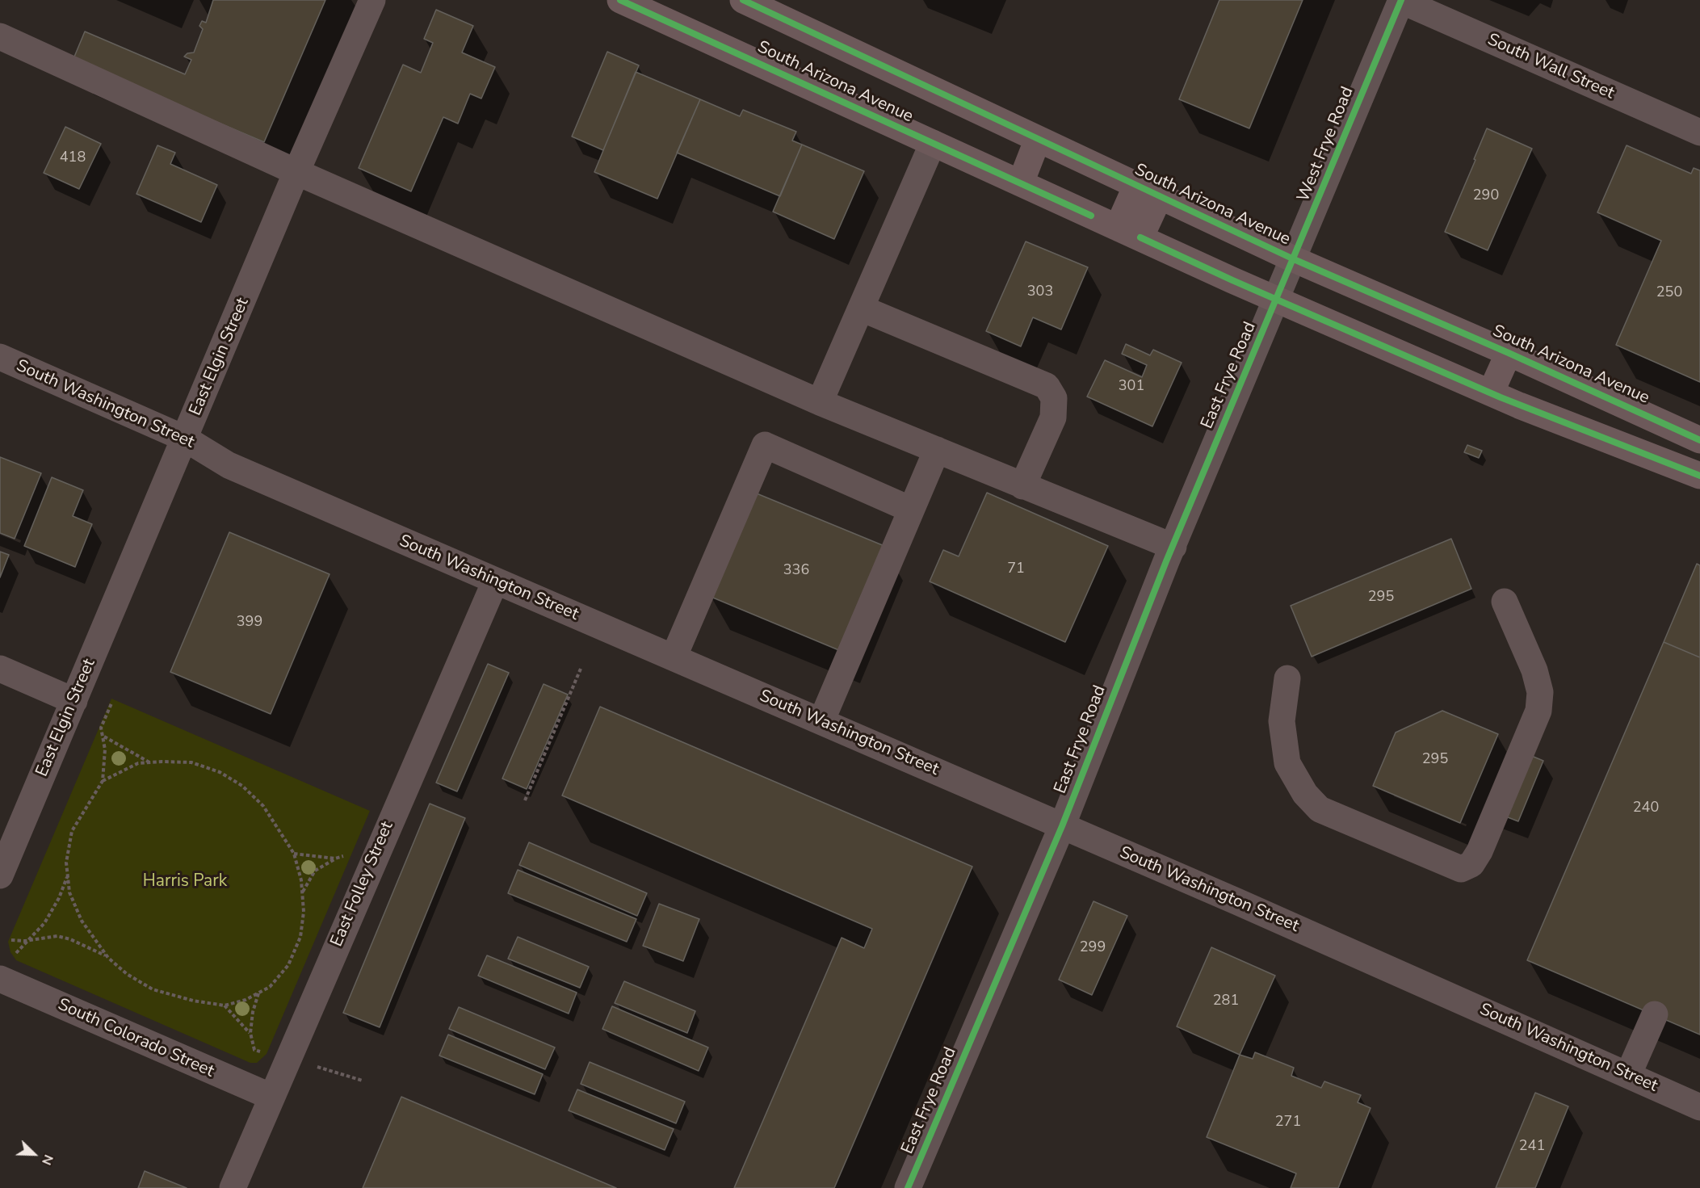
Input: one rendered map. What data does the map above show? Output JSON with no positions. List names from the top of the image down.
{
  "streets": {
    "main road": ["South Arizona Avenue"],
    "street": [
      "South Wall Street",
      "West Frye Road",
      "East Elgin Street",
      "East Frye Road",
      "South Washington Street",
      "East Folley Street",
      "South Colorado Street"
    ]
  },
  "crossings": [
    ["South Wall Street", "West Frye Road"],
    ["South Arizona Avenue", "West Frye Road"],
    ["South Arizona Avenue", "East Frye Road"],
    ["West Frye Road", "East Frye Road"],
    ["East Elgin Street", "South Washington Street"],
    ["East Frye Road", "South Washington Street"],
    ["South Washington Street", "East Folley Street"],
    ["East Folley Street", "South Colorado Street"]
  ],
  "parks": ["Harris Park"],
  "house_numbers": [
    "418",
    "290",
    "303",
    "250",
    "301",
    "71",
    "336",
    "295",
    "399",
    "295",
    "240",
    "299",
    "281",
    "271",
    "241"
  ],
  "north": "bottom right"
}
